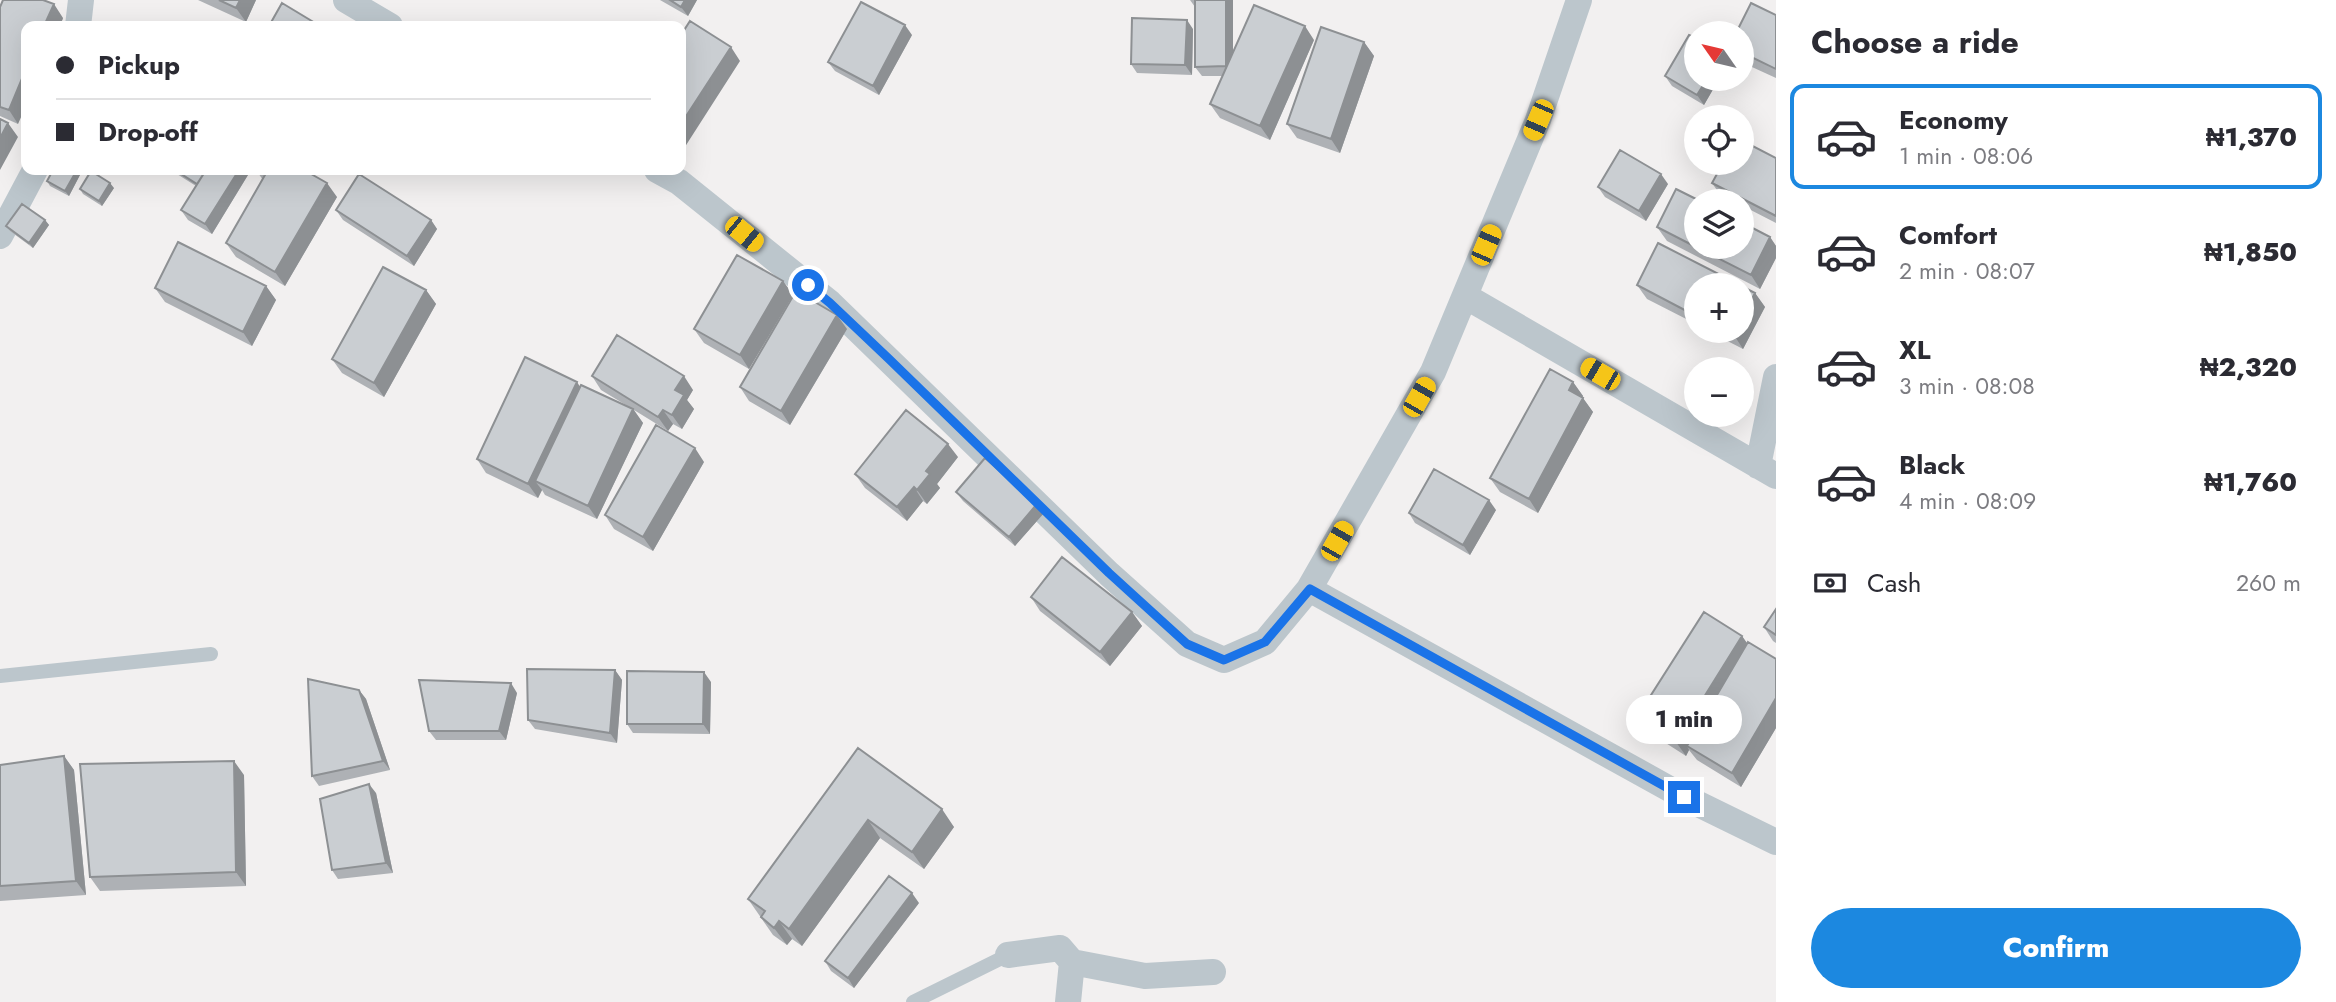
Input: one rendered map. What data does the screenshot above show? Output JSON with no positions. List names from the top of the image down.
{
  "north": "top left",
  "page": {
    "heading": "Choose a ride",
    "map_buttons": ["+", "−"],
    "banner": ["Pickup", "Drop-off"],
    "list": [
      {
        "name": "Economy",
        "note": "1 min · 08:06",
        "value": "₦1,370"
      },
      {
        "name": "Comfort",
        "note": "2 min · 08:07",
        "value": "₦1,850"
      },
      {
        "name": "XL",
        "note": "3 min · 08:08",
        "value": "₦2,320"
      },
      {
        "name": "Black",
        "note": "4 min · 08:09",
        "value": "₦1,760"
      }
    ],
    "pay": ["Cash", "260 m"],
    "bubble": "1 min",
    "buttons": "Confirm"
  }
}
